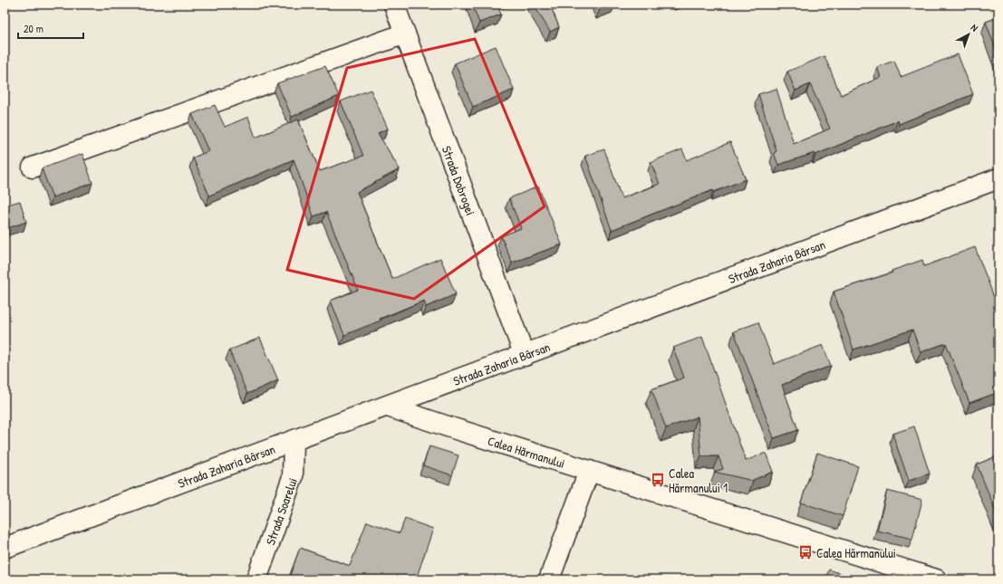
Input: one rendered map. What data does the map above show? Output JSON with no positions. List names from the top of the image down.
{
  "streets": {
    "street": [
      "Strada Dobrogei",
      "Strada Zaharia Bârsan",
      "Calea Hărmanului",
      "Strada Soarelui"
    ]
  },
  "crossings": [
    ["Strada Dobrogei", "Strada Zaharia Bârsan"],
    ["Strada Zaharia Bârsan", "Calea Hărmanului"],
    ["Strada Zaharia Bârsan", "Strada Soarelui"]
  ],
  "places": {
    "bus stop": ["Calea Hărmanului 1", "Calea Hărmanului"]
  },
  "scale_bar": "20 m",
  "north": "top right"
}
